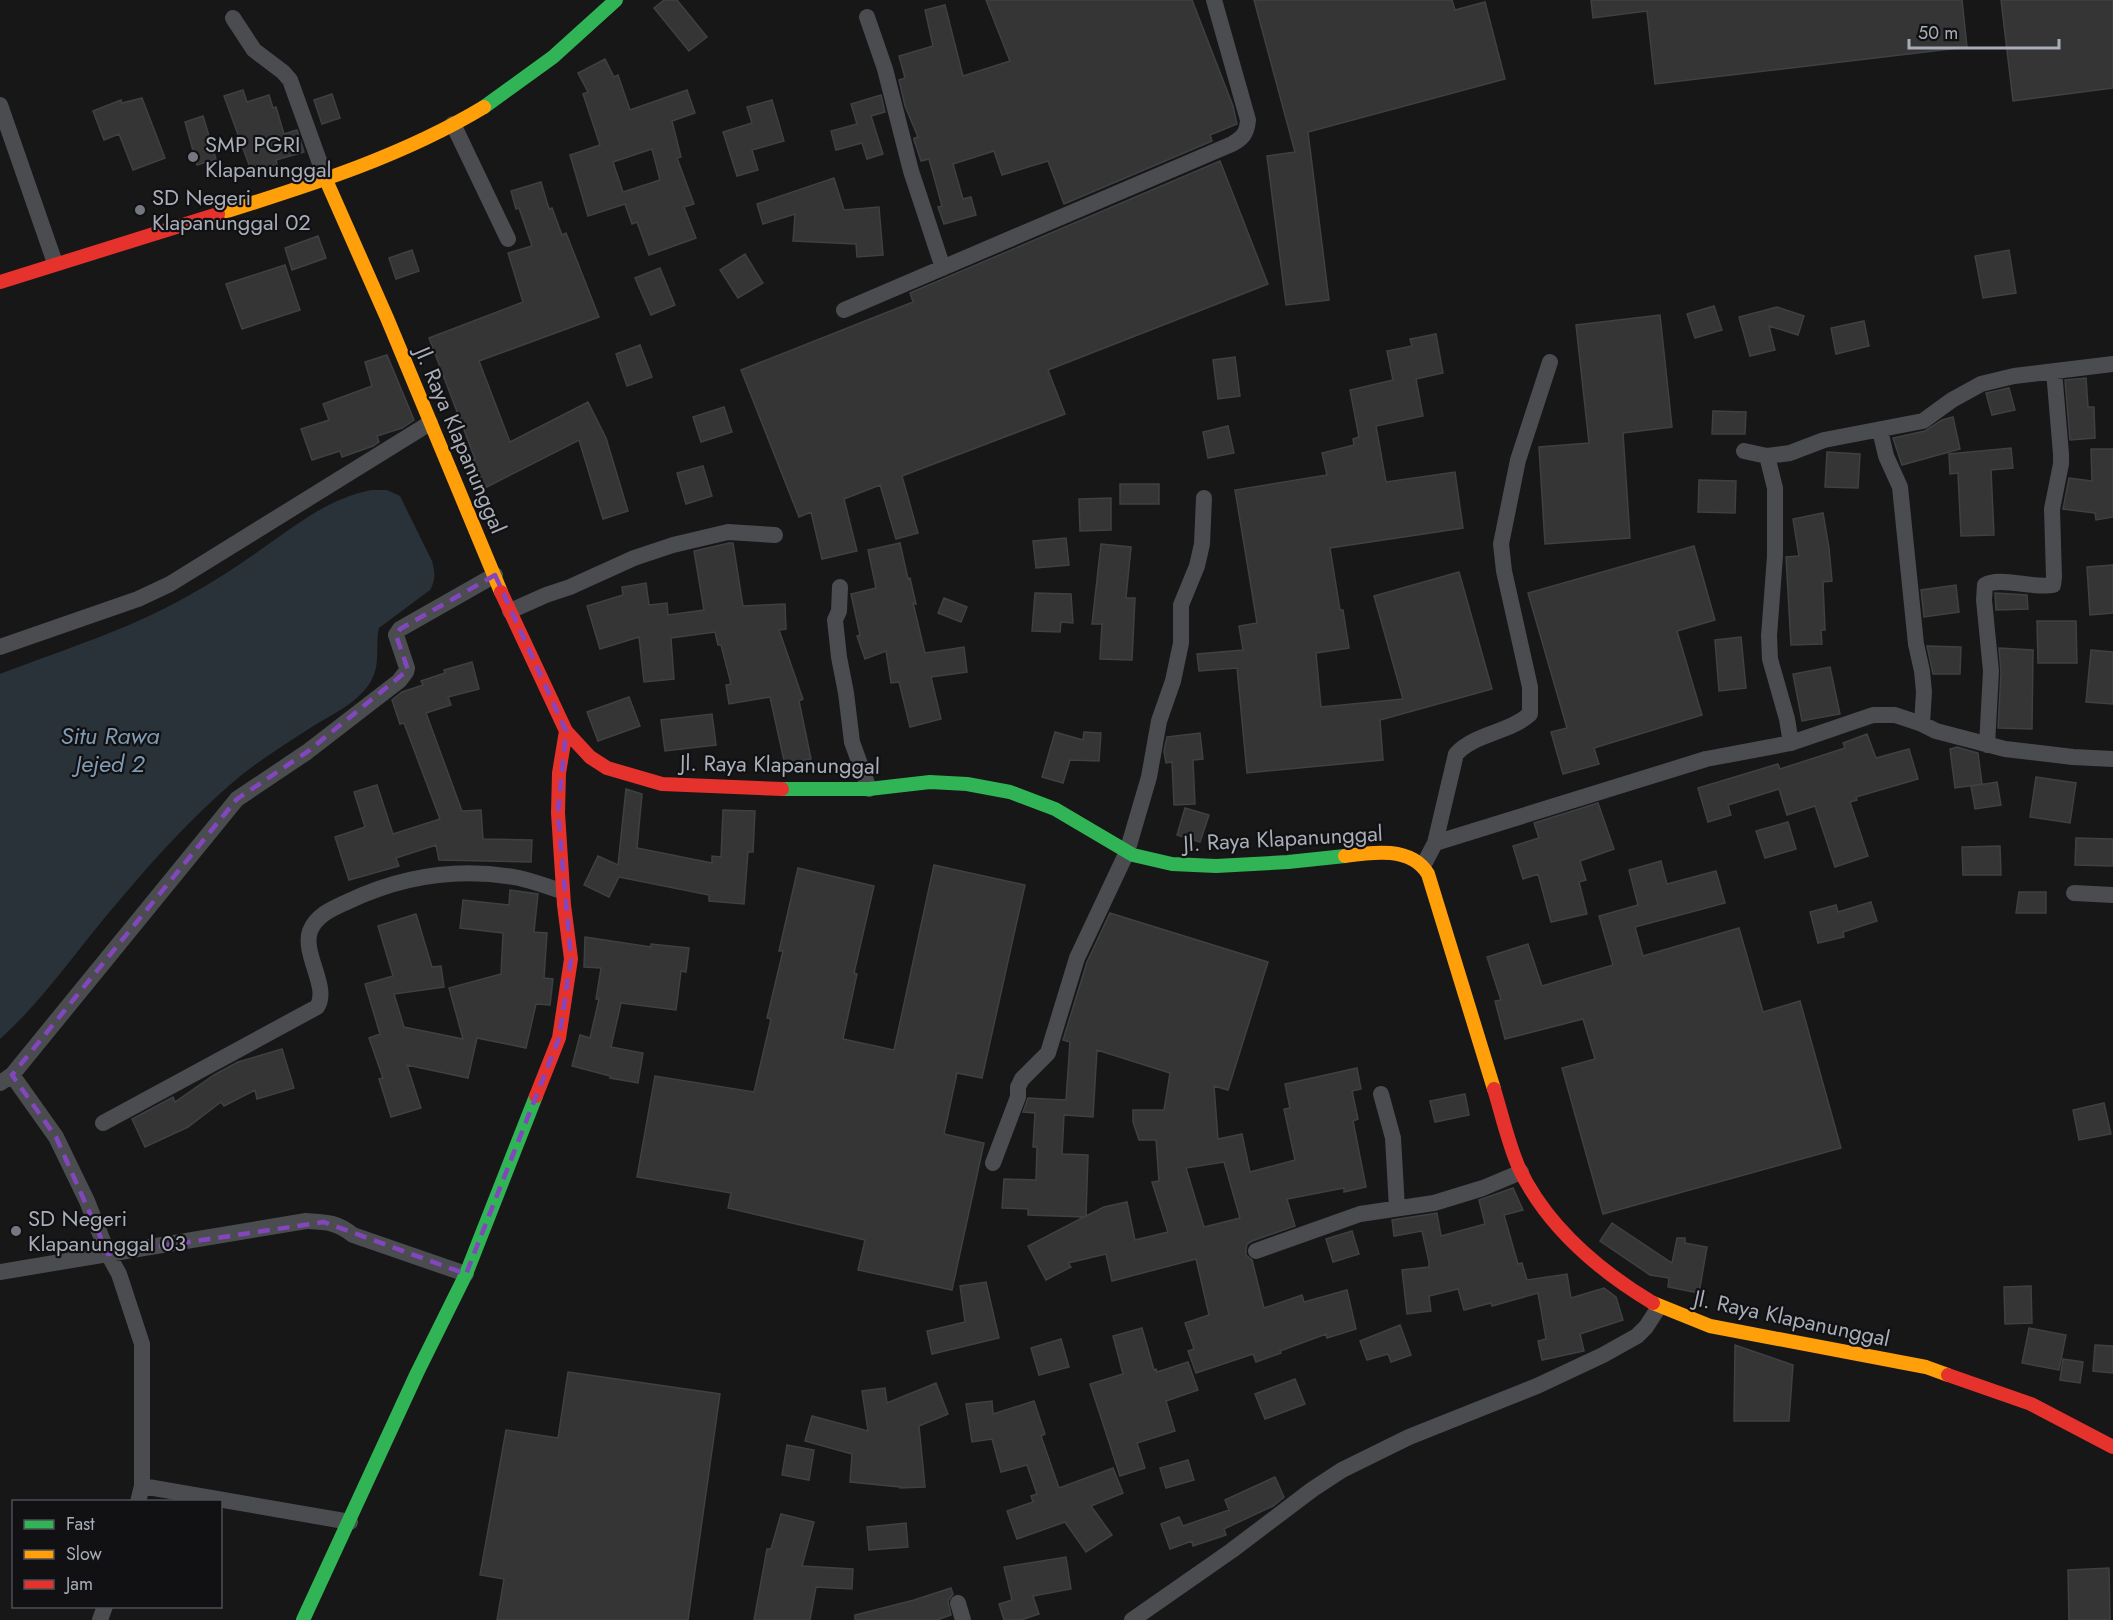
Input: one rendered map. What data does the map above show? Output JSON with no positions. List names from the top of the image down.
{
  "streets": {
    "street": ["Jl. Raya Klapanunggal"]
  },
  "water": ["Situ Rawa Jejed 2"],
  "places": ["SMP PGRI Klapanunggal", "SD Negeri Klapanunggal 02", "SD Negeri Klapanunggal 03"],
  "legend": ["Fast", "Slow", "Jam"],
  "scale_bar": "50 m"
}
